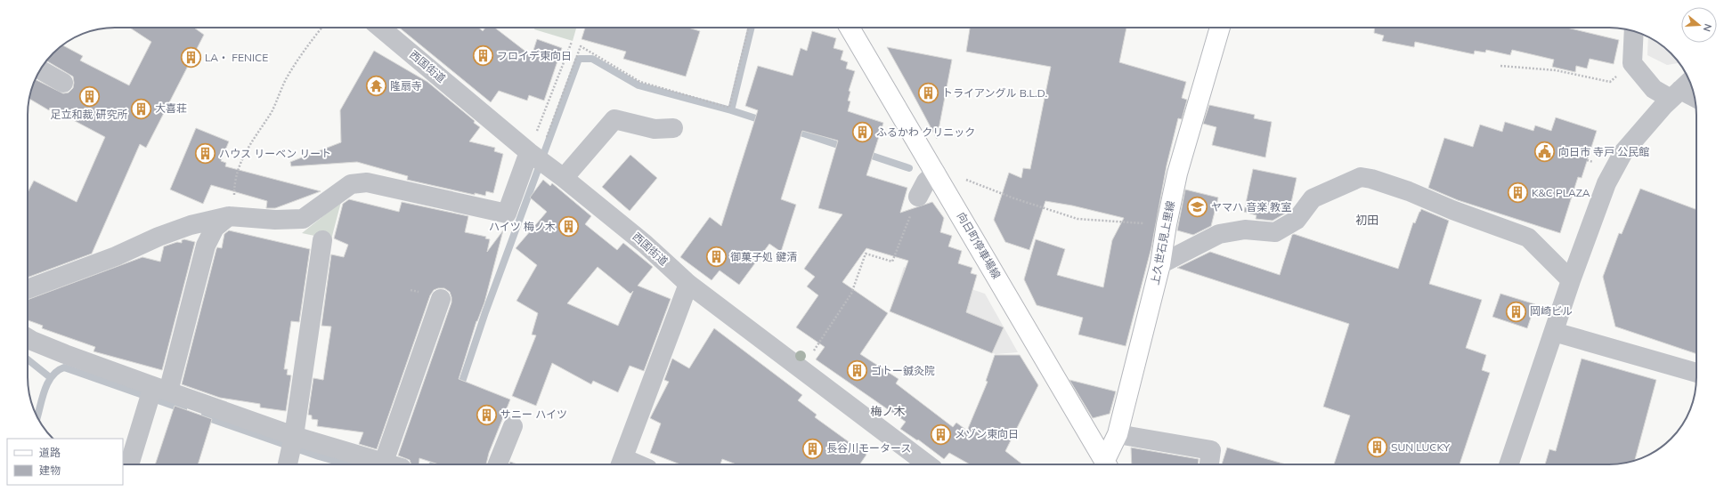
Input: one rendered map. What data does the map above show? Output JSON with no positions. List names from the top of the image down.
{
  "streets": {
    "main road": ["上久世石見上里線", "向日町停車場線"],
    "street": ["西国街道"]
  },
  "districts": ["初田", "梅ノ木"],
  "places": {
    "building": [
      "フロイデ東向日",
      "LA・ FENICE",
      "トライアングル B.L.D.",
      "足立和裁 研究所",
      "大喜荘",
      "ふるかわ クリニック",
      "ハウス リーベン リート",
      "K&C PLAZA",
      "ハイツ 梅ノ木",
      "御菓子処 鍵清",
      "岡崎ビル",
      "ゴトー鍼灸院",
      "サニー ハイツ",
      "メゾン東向日",
      "SUN LUCKY",
      "長谷川モータース"
    ],
    "temple": ["隆扇寺"],
    "public building": ["向日市 寺戸 公民館"],
    "school or university": ["ヤマハ 音楽 教室"]
  },
  "legend": ["道路", "建物"],
  "north": "right"
}
